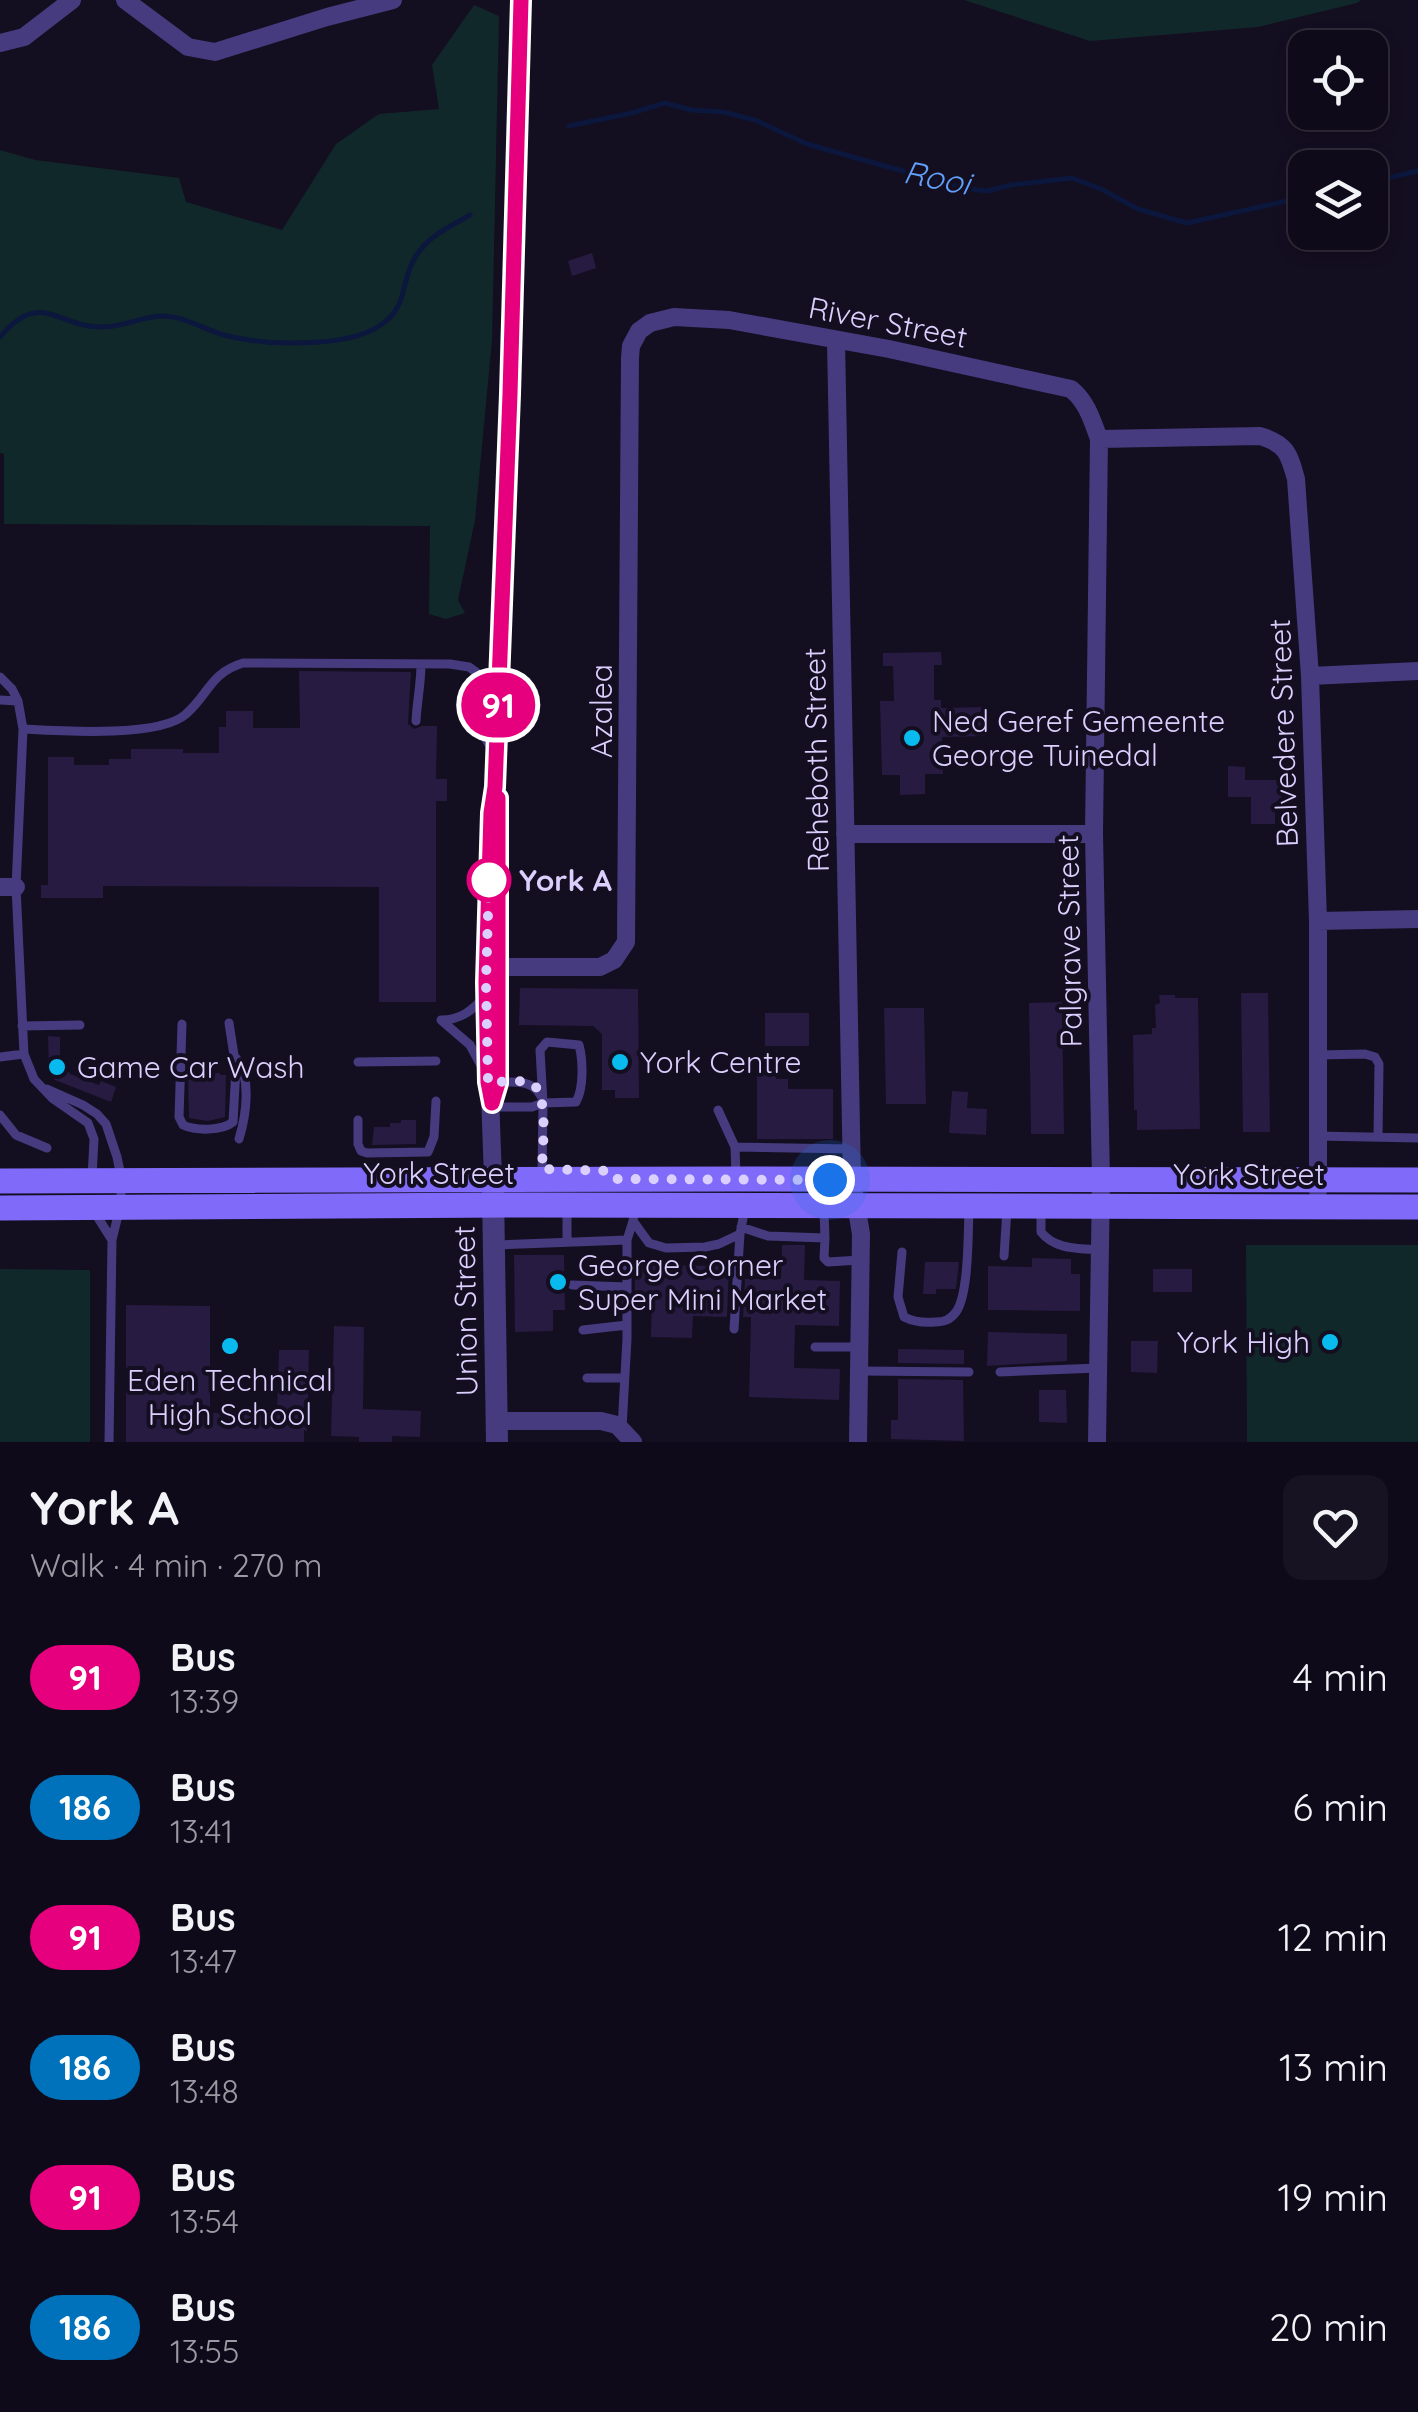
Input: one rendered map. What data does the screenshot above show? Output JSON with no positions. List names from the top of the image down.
{
  "streets": {
    "main road": ["York Street"],
    "street": [
      "River Street",
      "Azalea",
      "Belvedere Street",
      "Reheboth Street",
      "Palgrave Street",
      "Union Street"
    ]
  },
  "crossings": [
    ["River Street", "Azalea"],
    ["River Street", "Belvedere Street"],
    ["River Street", "Reheboth Street"],
    ["River Street", "Palgrave Street"],
    ["Belvedere Street", "Palgrave Street"],
    ["Belvedere Street", "York Street"],
    ["Reheboth Street", "York Street"],
    ["Palgrave Street", "York Street"],
    ["York Street", "Union Street"]
  ],
  "water": ["Rooi"],
  "places": [
    "Ned Geref Gemeente George Tuinedal",
    "York A",
    "York Centre",
    "Game Car Wash",
    "George Corner Super Mini Market",
    "York High",
    "Eden Technical High School"
  ],
  "lines": ["bus line 91"],
  "page": {
    "on_map": "91",
    "heading": ["York A", "Walk · 4 min · 270 m"],
    "list": [
      {
        "mark": "91",
        "name": "Bus",
        "note": "13:39",
        "value": "4 min"
      },
      {
        "mark": "186",
        "name": "Bus",
        "note": "13:41",
        "value": "6 min"
      },
      {
        "mark": "91",
        "name": "Bus",
        "note": "13:47",
        "value": "12 min"
      },
      {
        "mark": "186",
        "name": "Bus",
        "note": "13:48",
        "value": "13 min"
      },
      {
        "mark": "91",
        "name": "Bus",
        "note": "13:54",
        "value": "19 min"
      },
      {
        "mark": "186",
        "name": "Bus",
        "note": "13:55",
        "value": "20 min"
      }
    ]
  }
}
